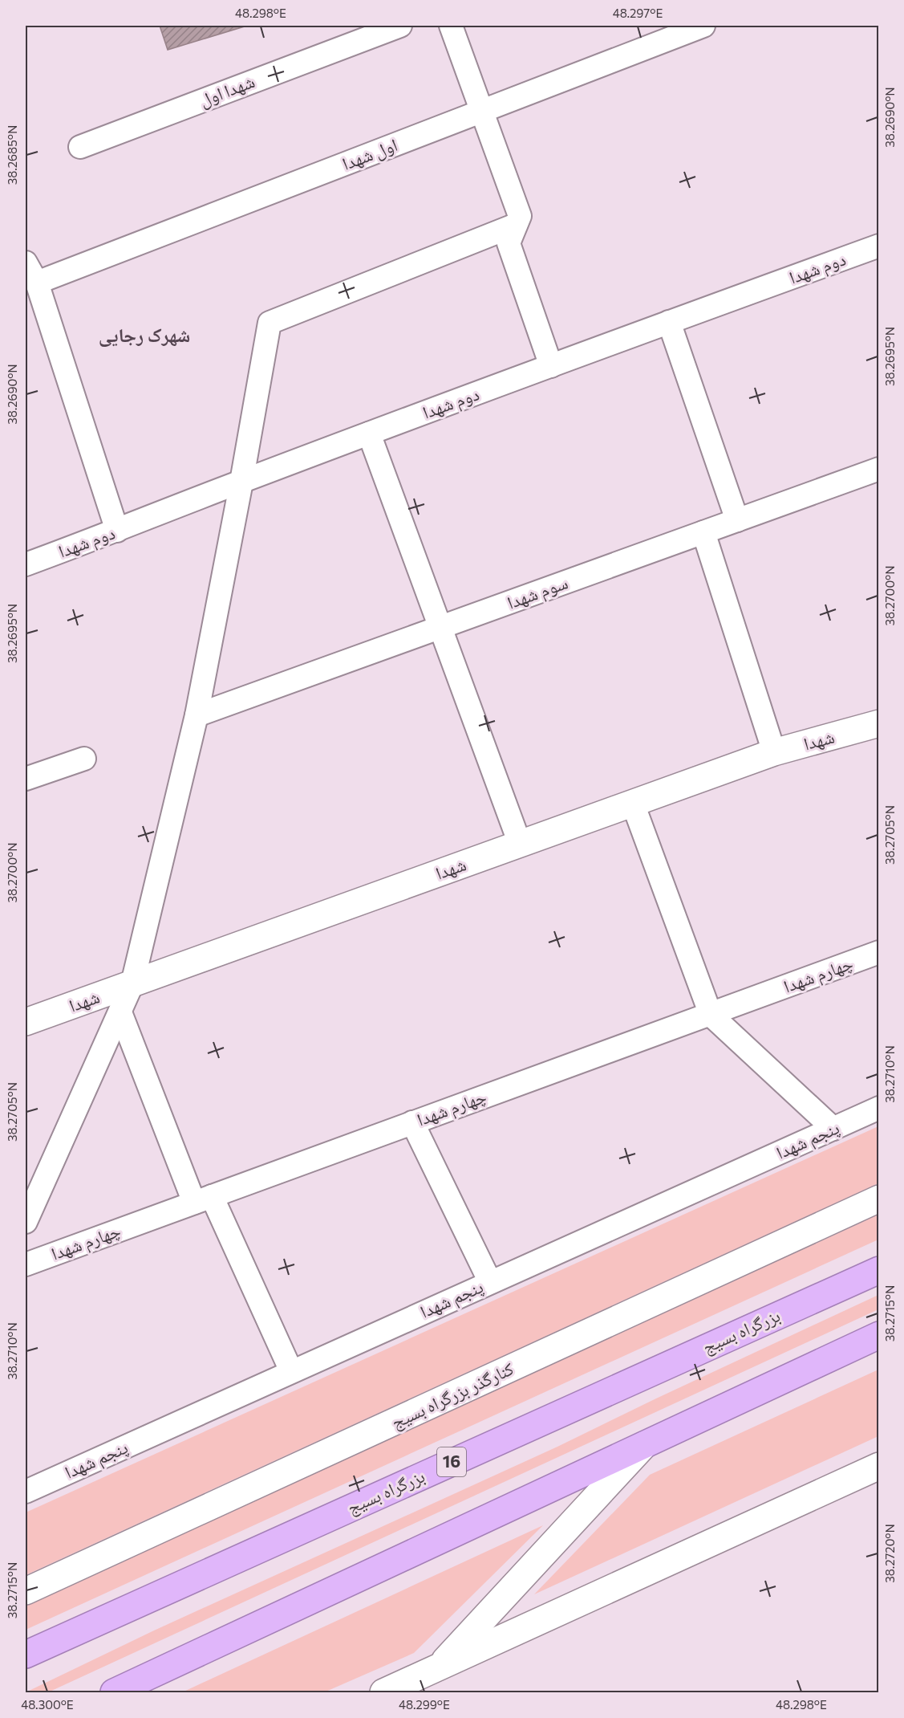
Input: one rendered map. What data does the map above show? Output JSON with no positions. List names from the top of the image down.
{
  "streets": {
    "highway": ["بزرگراه بسیج", "16"],
    "street": [
      "شهدا اول",
      "اول شهدا",
      "دوم شهدا",
      "سوم شهدا",
      "شهدا",
      "چهارم شهدا",
      "پنجم شهدا",
      "کنارگذر بزرگراه بسیج"
    ]
  },
  "districts": ["شهرک رجایی"],
  "coordinates": [
    "48.298°E",
    "48.297°E",
    "38.2690°N",
    "38.2685°N",
    "38.2695°N",
    "38.2700°N",
    "38.2705°N",
    "38.2710°N",
    "38.2715°N",
    "38.2720°N",
    "48.300°E",
    "48.299°E"
  ]
}
